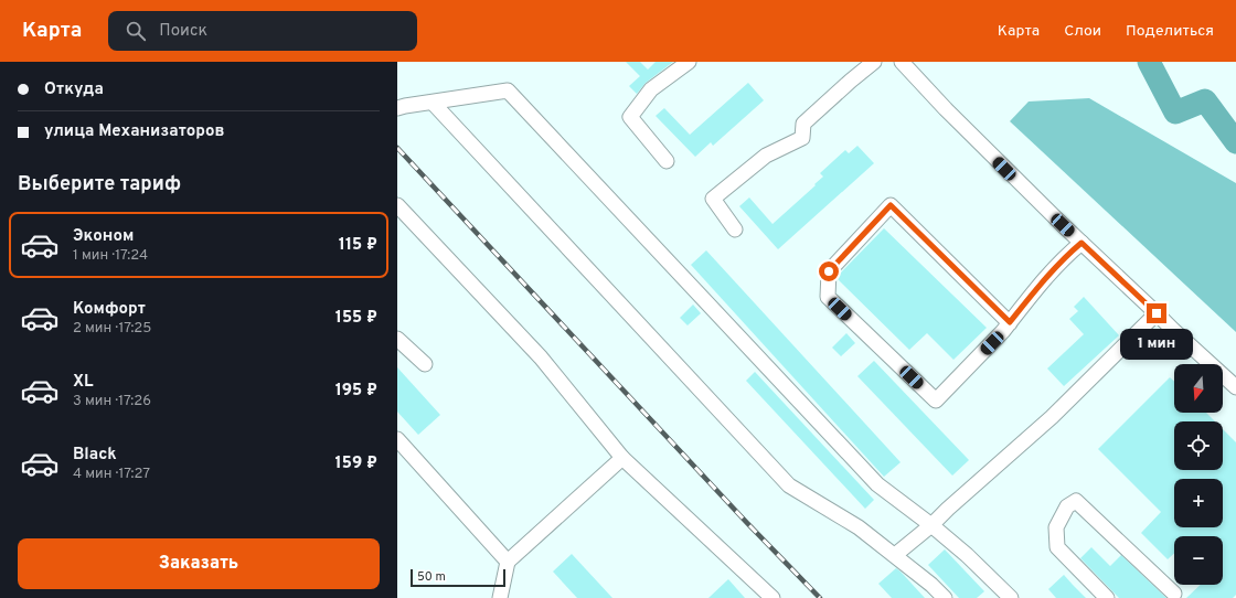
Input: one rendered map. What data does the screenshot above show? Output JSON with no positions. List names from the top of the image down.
{
  "scale_bar": "50 m",
  "north": "bottom",
  "page": {
    "header": "Карта",
    "search": "Поиск",
    "nav": ["Карта", "Слои", "Поделиться"],
    "banner": ["Откуда", "улица Механизаторов"],
    "heading": "Выберите тариф",
    "list": [
      {
        "name": "Эконом",
        "note": "1 мин · 17:24",
        "value": "115 ₽"
      },
      {
        "name": "Комфорт",
        "note": "2 мин · 17:25",
        "value": "155 ₽"
      },
      {
        "name": "XL",
        "note": "3 мин · 17:26",
        "value": "195 ₽"
      },
      {
        "name": "Black",
        "note": "4 мин · 17:27",
        "value": "159 ₽"
      }
    ],
    "bubble": "1 мин",
    "map_buttons": ["+", "−"],
    "buttons": "Заказать",
    "scale": "50 m"
  }
}
